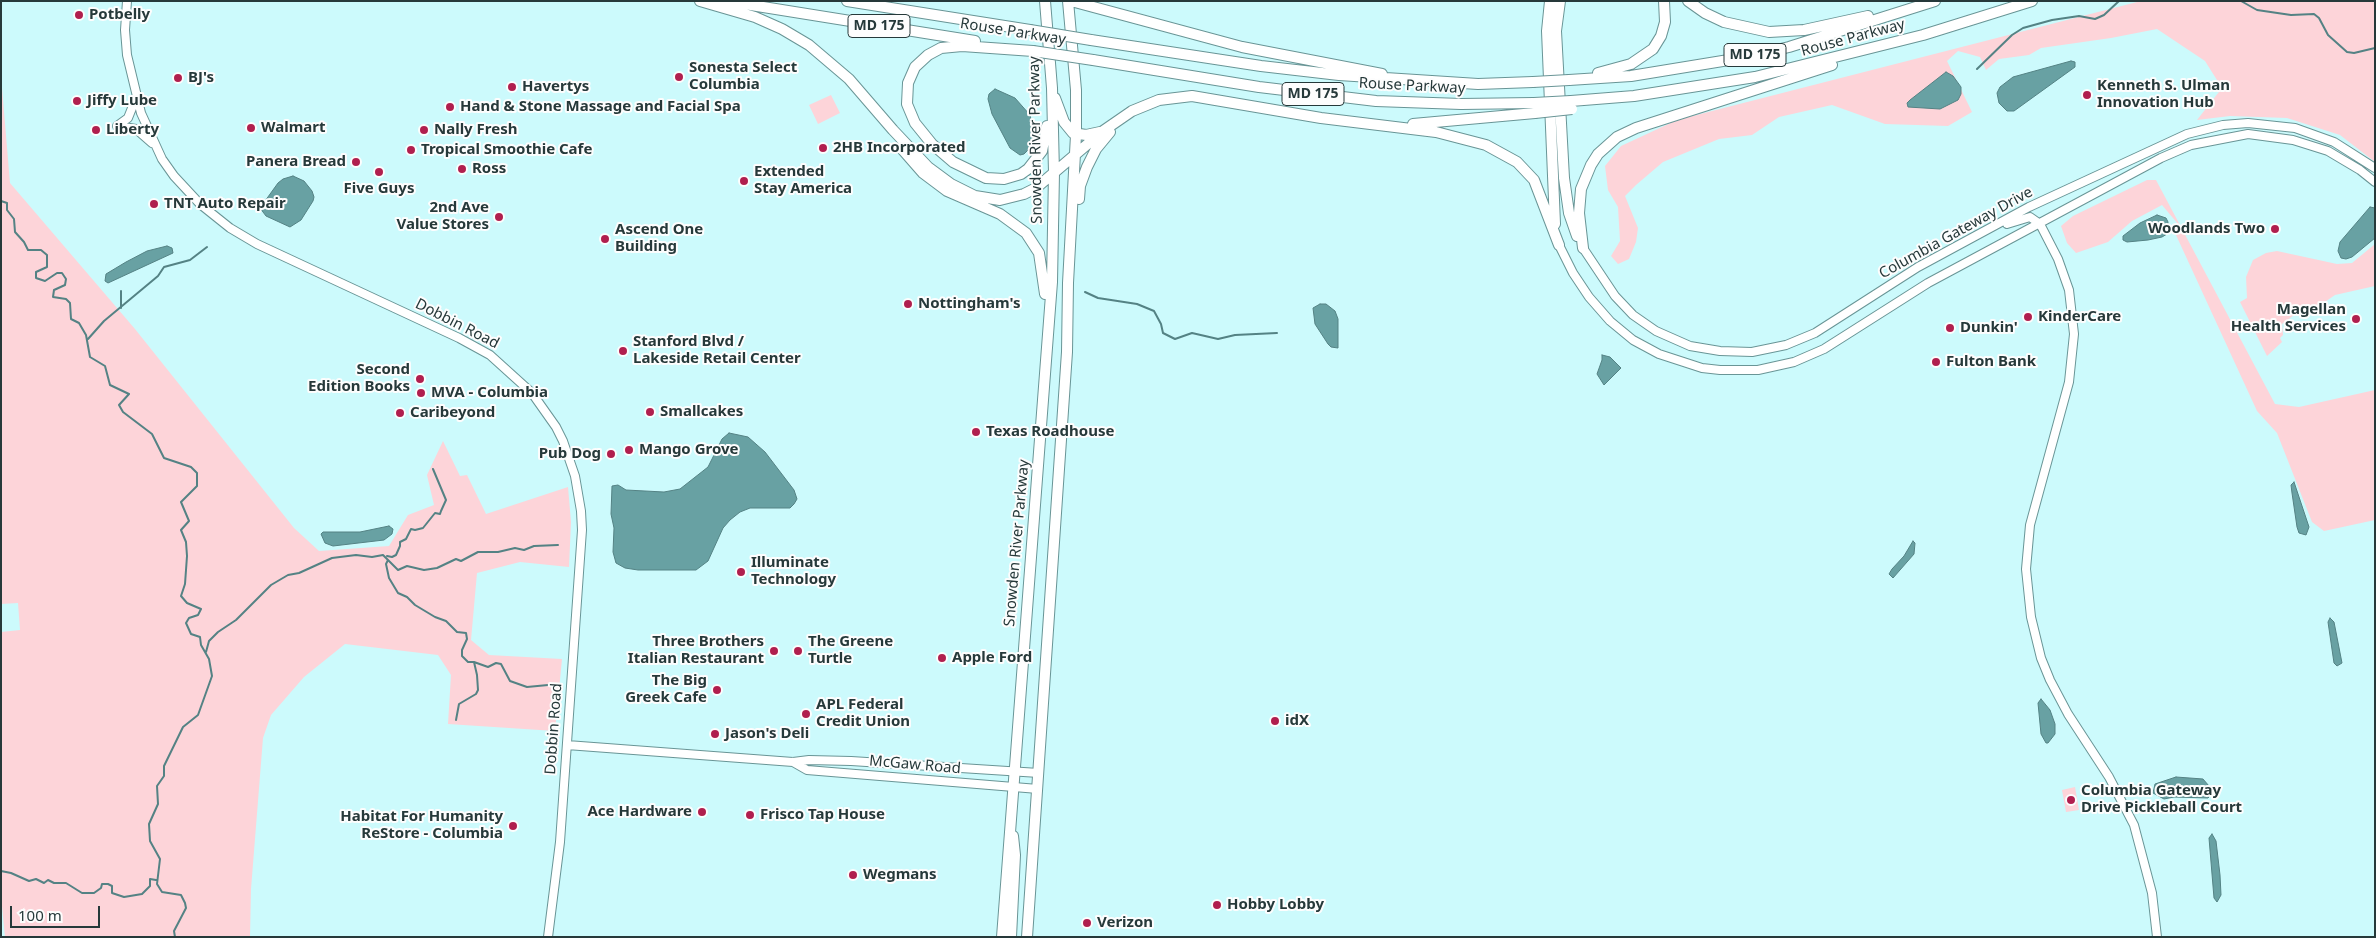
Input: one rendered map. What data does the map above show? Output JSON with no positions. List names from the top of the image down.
{
  "streets": {
    "main road": ["MD 175", "Rouse Parkway", "Snowden River Parkway"],
    "street": ["Columbia Gateway Drive", "Dobbin Road", "McGaw Road"]
  },
  "crossings": [
    ["Snowden River Parkway", "McGaw Road"],
    ["Dobbin Road", "McGaw Road"]
  ],
  "places": [
    "Potbelly",
    "Sonesta Select Columbia",
    "BJ's",
    "Havertys",
    "Kenneth S. Ulman Innovation Hub",
    "Jiffy Lube",
    "Hand & Stone Massage and Facial Spa",
    "Walmart",
    "Liberty",
    "Nally Fresh",
    "2HB Incorporated",
    "Tropical Smoothie Cafe",
    "Panera Bread",
    "Ross",
    "Five Guys",
    "Extended Stay America",
    "TNT Auto Repair",
    "2nd Ave Value Stores",
    "Woodlands Two",
    "Ascend One Building",
    "Nottingham's",
    "KinderCare",
    "Magellan Health Services",
    "Dunkin'",
    "Stanford Blvd / Lakeside Retail Center",
    "Fulton Bank",
    "Second Edition Books",
    "MVA - Columbia",
    "Smallcakes",
    "Caribeyond",
    "Texas Roadhouse",
    "Mango Grove",
    "Pub Dog",
    "Illuminate Technology",
    "Three Brothers Italian Restaurant",
    "The Greene Turtle",
    "Apple Ford",
    "The Big Greek Cafe",
    "APL Federal Credit Union",
    "idX",
    "Jason's Deli",
    "Columbia Gateway Drive Pickleball Court",
    "Ace Hardware",
    "Frisco Tap House",
    "Habitat For Humanity ReStore - Columbia",
    "Wegmans",
    "Hobby Lobby",
    "Verizon"
  ],
  "scale_bar": "100 m"
}
